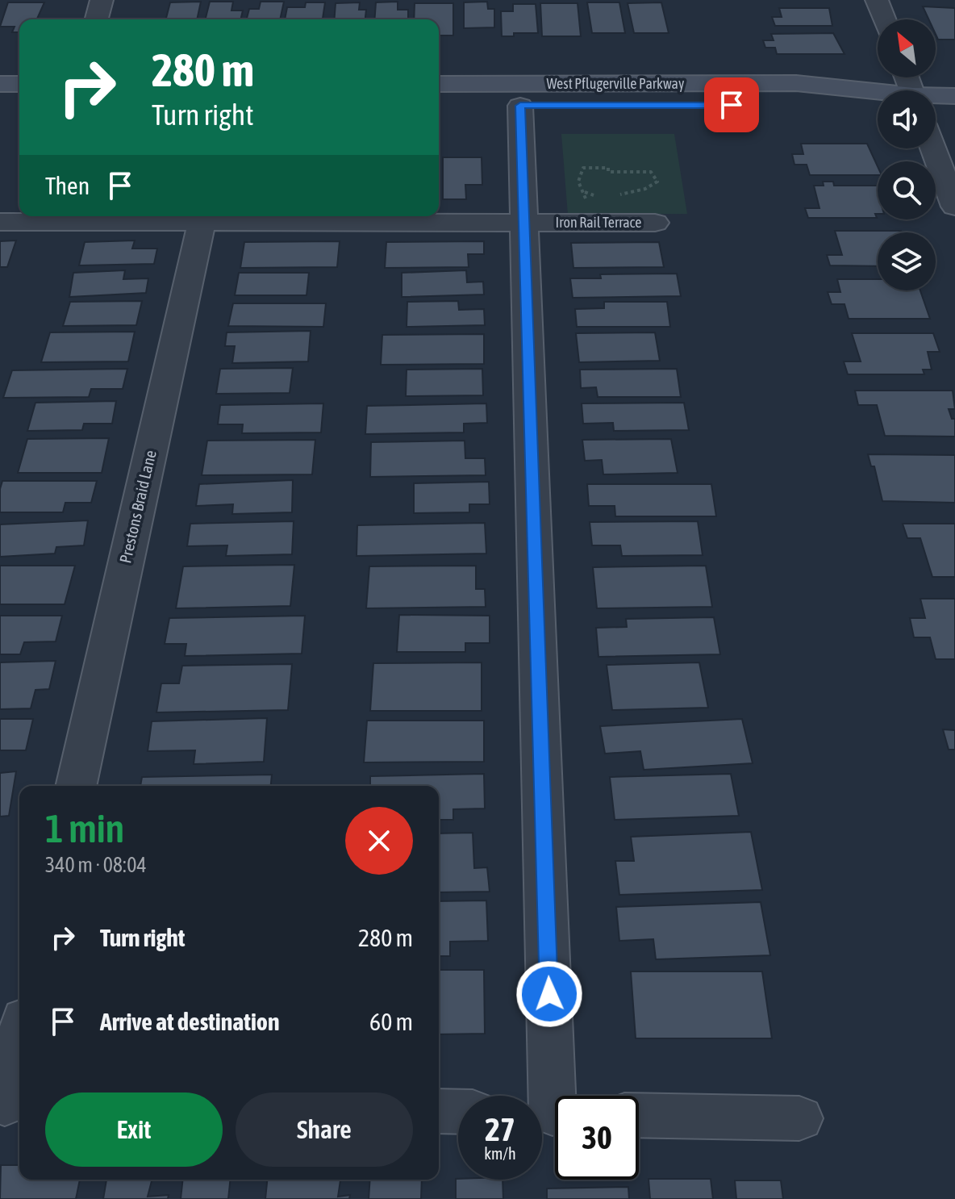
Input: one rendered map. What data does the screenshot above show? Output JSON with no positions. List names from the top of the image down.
{
  "streets": {
    "main road": ["West Pflugerville Parkway"],
    "street": ["Iron Rail Terrace", "Prestons Braid Lane"]
  },
  "crossings": [
    ["Iron Rail Terrace", "Prestons Braid Lane"]
  ],
  "north": "top left",
  "page": {
    "turn": ["280 m", "Turn right"],
    "then": "Then",
    "heading": ["1 min", "340 m · 08:04"],
    "list": [
      {
        "name": "Turn right",
        "value": "280 m"
      },
      {
        "name": "Arrive at destination",
        "value": "60 m"
      }
    ],
    "buttons": ["Exit", "Share"],
    "speed": "27 km/h",
    "limit": "30"
  }
}
